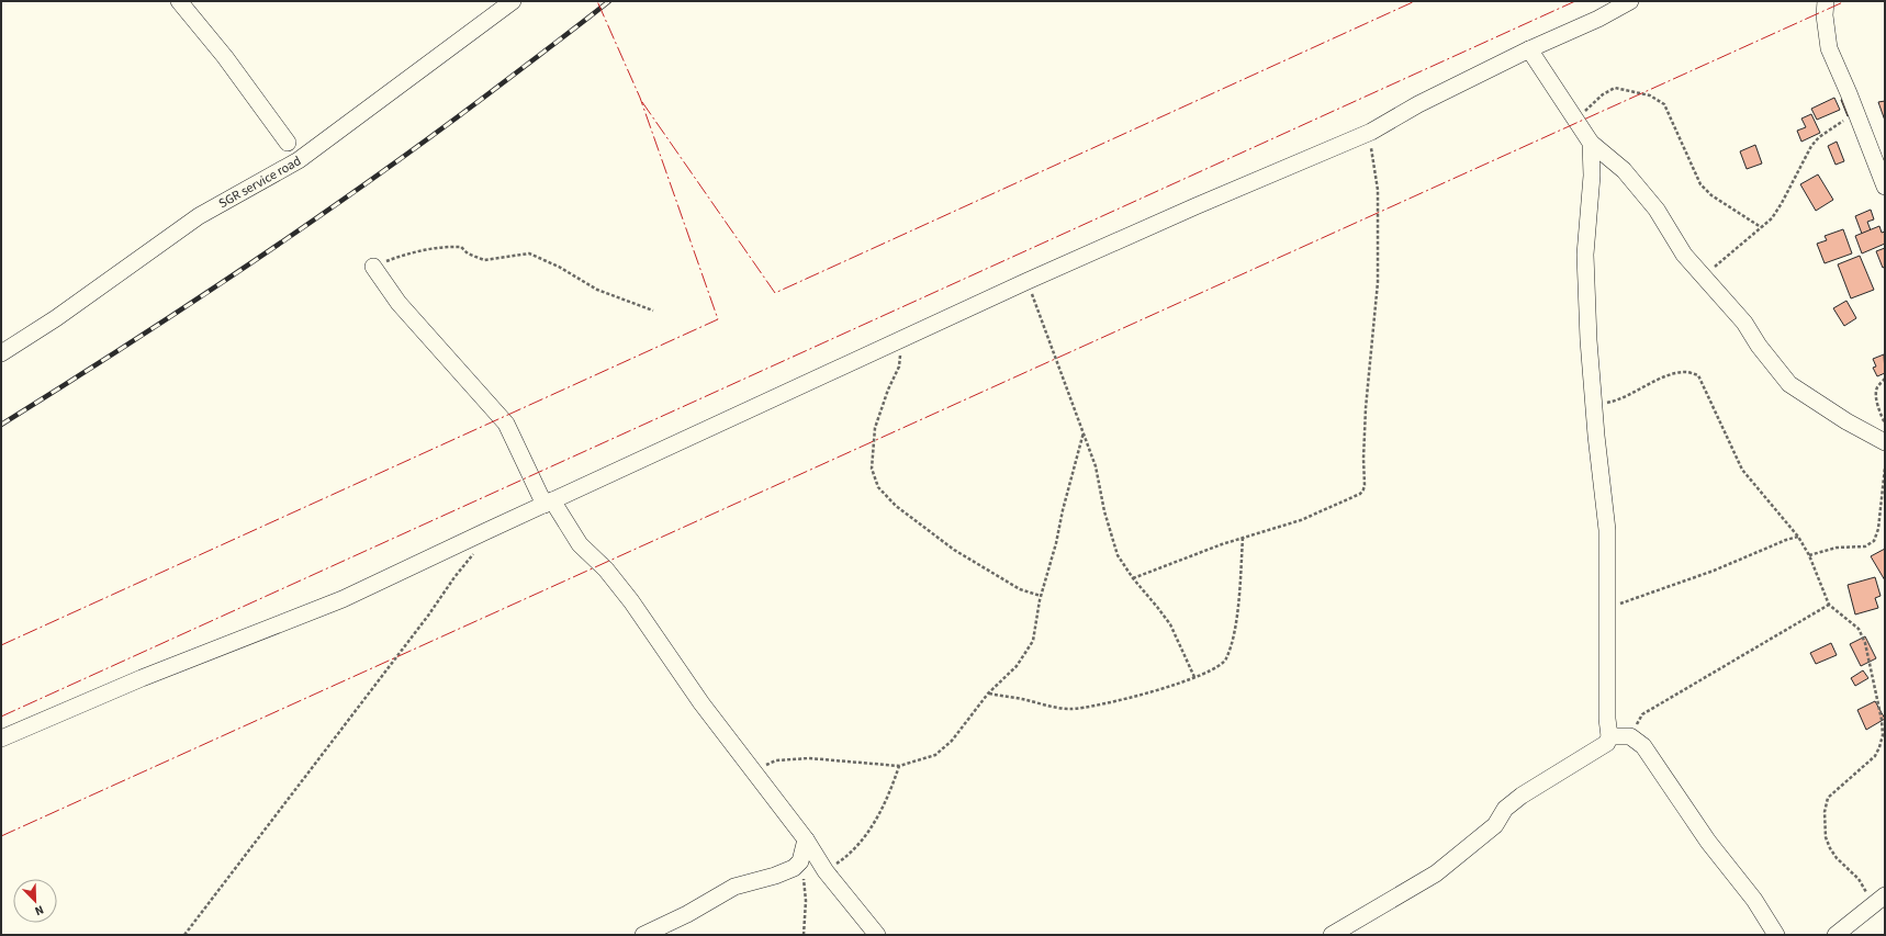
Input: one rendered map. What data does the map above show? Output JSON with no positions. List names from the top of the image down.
{
  "streets": {
    "street": ["SGR service road"]
  },
  "north": "bottom right"
}
